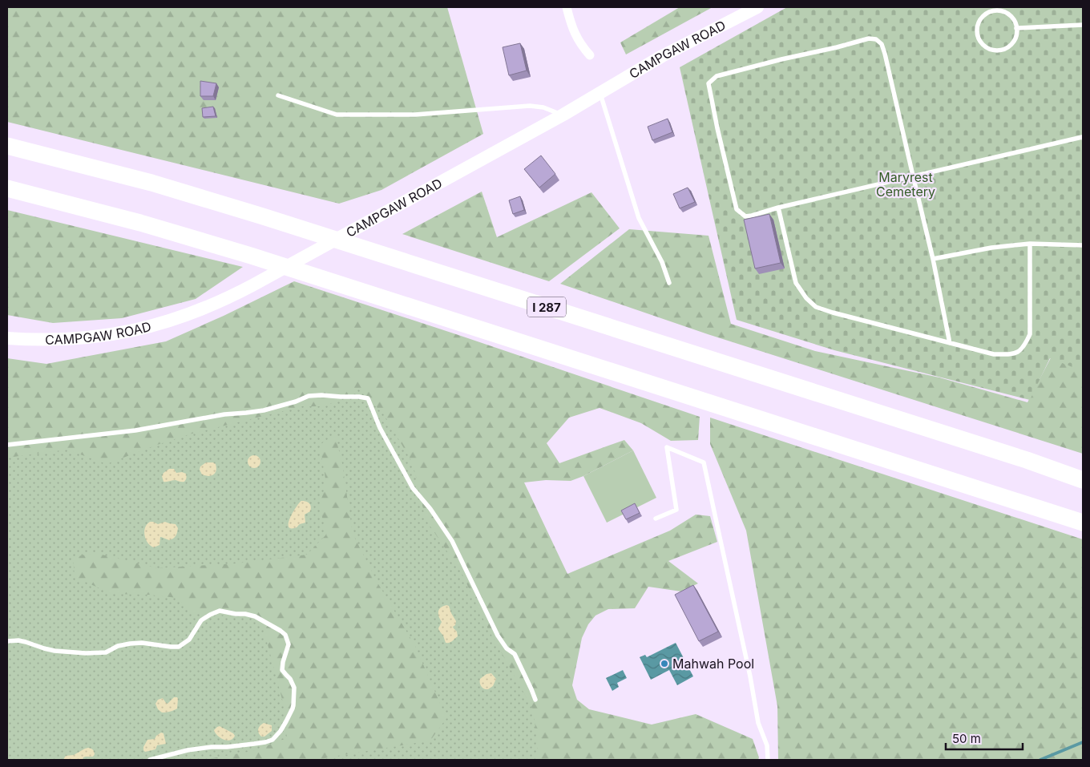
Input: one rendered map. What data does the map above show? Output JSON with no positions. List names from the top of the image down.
{
  "streets": {
    "highway": ["I 287"],
    "main road": ["CAMPGAW ROAD"]
  },
  "parks": ["Maryrest Cemetery"],
  "places": ["Mahwah Pool"],
  "scale_bar": "50 m"
}
